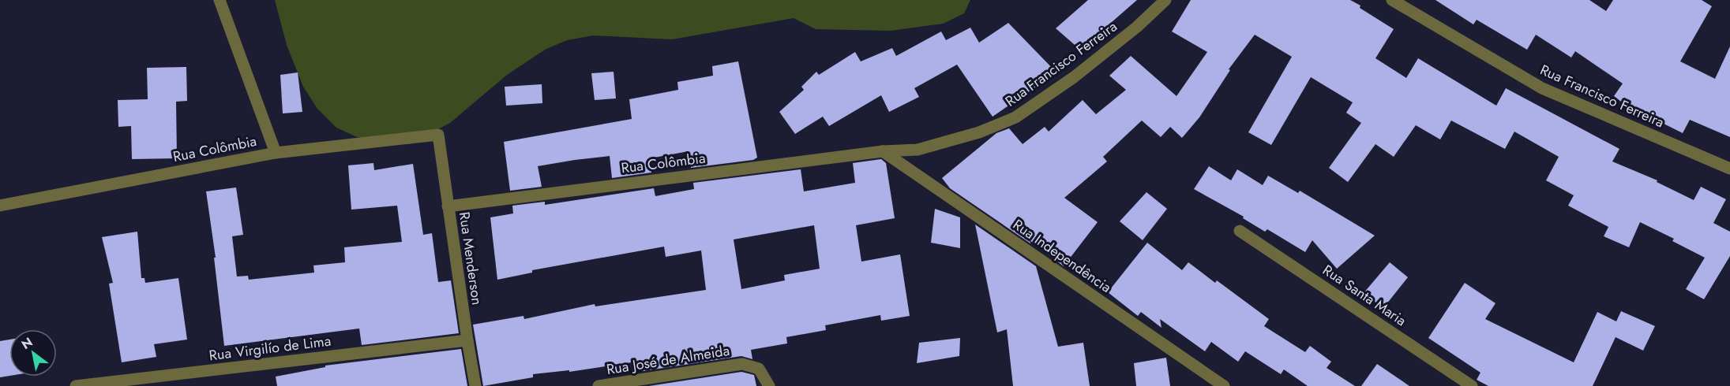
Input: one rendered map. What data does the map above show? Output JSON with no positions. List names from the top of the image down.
{
  "streets": {
    "street": [
      "Rua Francisco Ferreira",
      "Rua Colômbia",
      "Rua Independência",
      "Rua Menderson",
      "Rua Santa Maria",
      "Rua Virgilío de Lima",
      "Rua José de Almeida"
    ]
  },
  "crossings": [
    ["Rua Francisco Ferreira", "Rua Colômbia"],
    ["Rua Francisco Ferreira", "Rua Independência"],
    ["Rua Colômbia", "Rua Independência"],
    ["Rua Colômbia", "Rua Menderson"],
    ["Rua Menderson", "Rua Virgilío de Lima"]
  ],
  "north": "top left"
}
